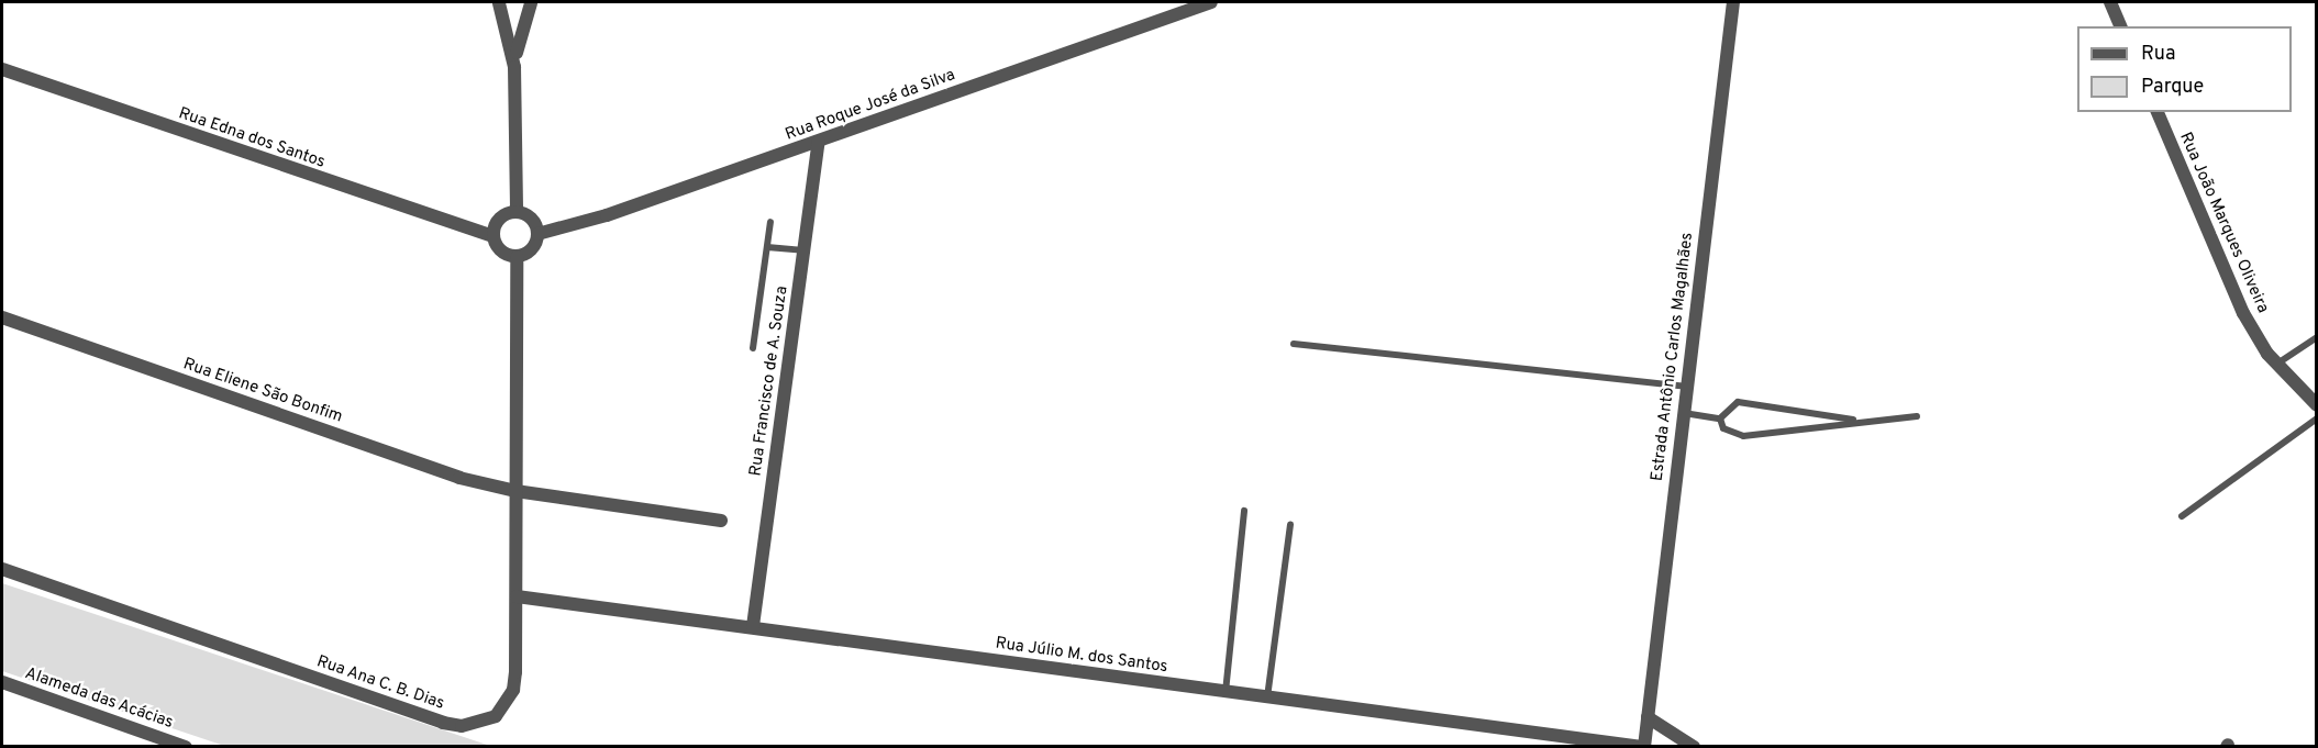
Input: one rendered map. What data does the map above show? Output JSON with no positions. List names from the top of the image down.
{
  "streets": {
    "street": [
      "Rua Roque José da Silva",
      "Rua Edna dos Santos",
      "Rua João Marques Oliveira",
      "Estrada Antônio Carlos Magalhães",
      "Rua Francisco de A. Souza",
      "Rua Eliene São Bonfim",
      "Rua Júlio M. dos Santos",
      "Rua Ana C. B. Dias",
      "Alameda das Acácias"
    ]
  },
  "crossings": [
    ["Rua Roque José da Silva", "Rua Edna dos Santos"],
    ["Rua Roque José da Silva", "Rua Francisco de A. Souza"],
    ["Rua Roque José da Silva", "Rua Ana C. B. Dias"],
    ["Rua Edna dos Santos", "Rua Ana C. B. Dias"],
    ["Estrada Antônio Carlos Magalhães", "Rua Júlio M. dos Santos"],
    ["Rua Francisco de A. Souza", "Rua Júlio M. dos Santos"],
    ["Rua Eliene São Bonfim", "Rua Ana C. B. Dias"],
    ["Rua Júlio M. dos Santos", "Rua Ana C. B. Dias"]
  ],
  "legend": ["Rua", "Parque"]
}
